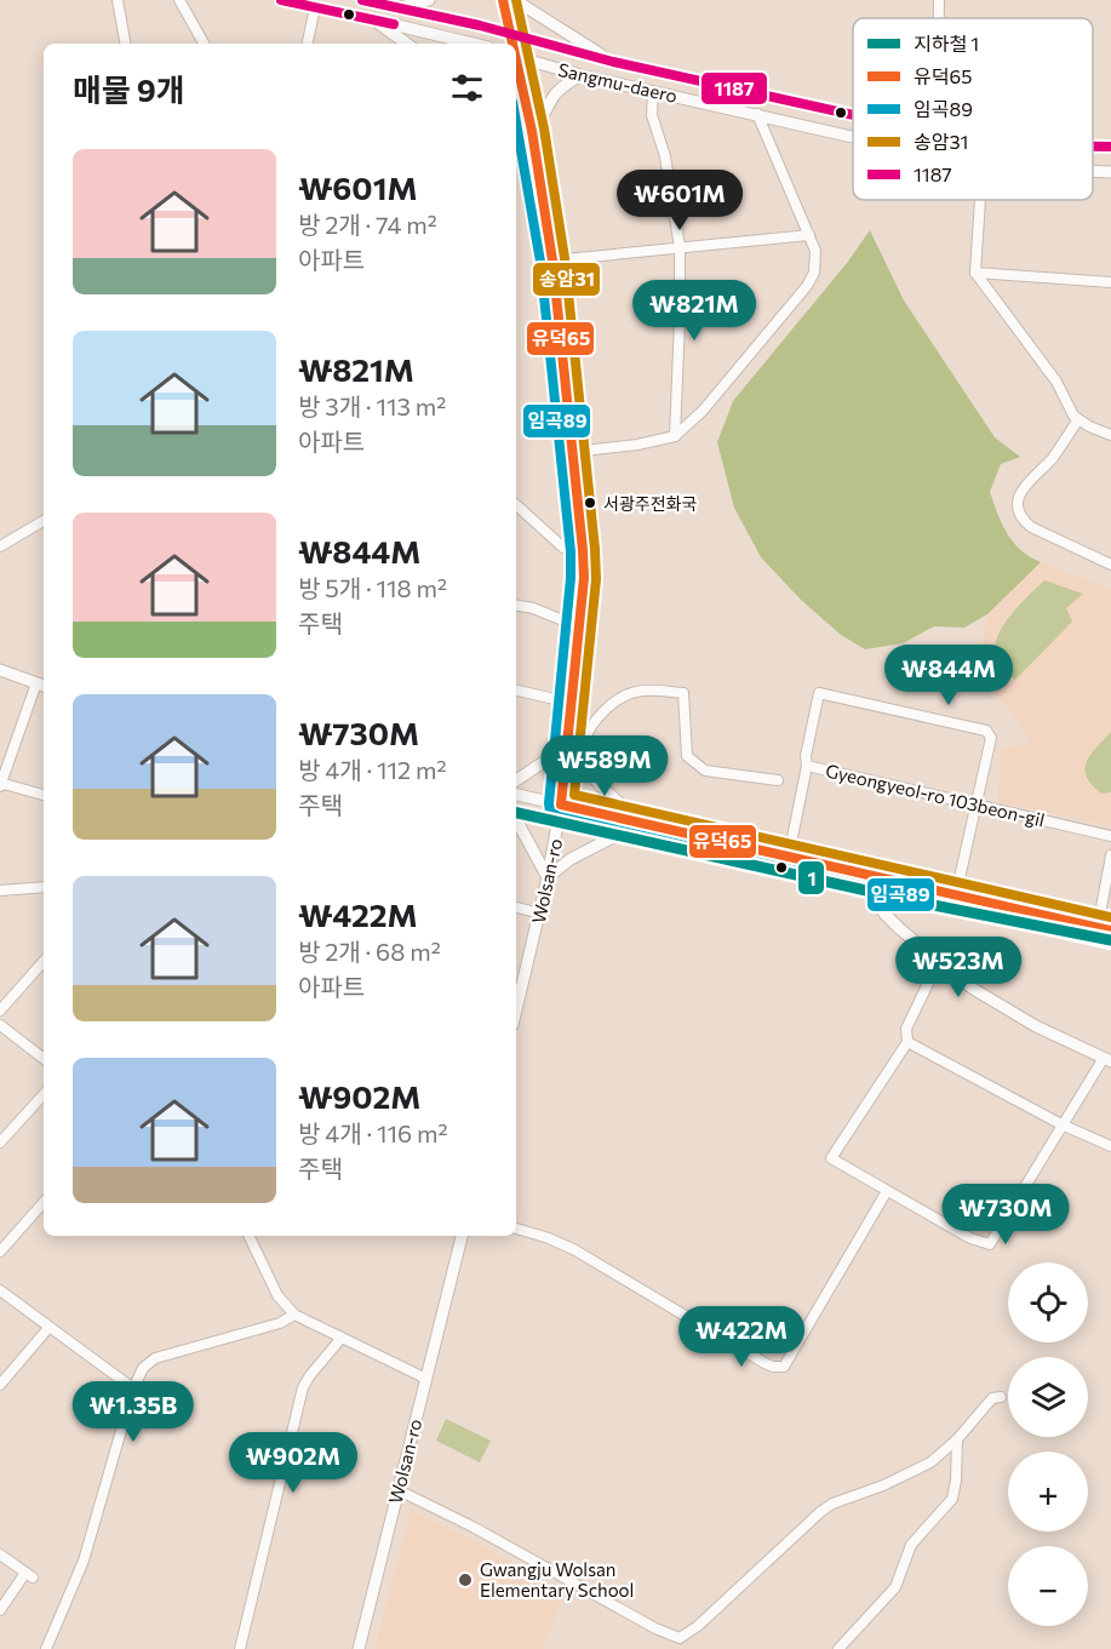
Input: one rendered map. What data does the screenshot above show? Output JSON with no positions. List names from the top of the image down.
{
  "streets": {
    "street": ["Sangmu-daero", "Gyeongyeol-ro 103beon-gil", "Wolsan-ro"]
  },
  "crossings": [
    ["Sangmu-daero", "Wolsan-ro"]
  ],
  "places": ["서광주전화국", "Gwangju Wolsan Elementary School"],
  "lines": [
    "transit line 유덕65",
    "transit line 송암31",
    "transit line 1187",
    "transit line 임곡89",
    "metro line 1"
  ],
  "legend": [
    "지하철 1",
    "유덕65",
    "임곡89",
    "송암31",
    "1187"
  ],
  "page": {
    "heading": "매물 9개",
    "list": [
      {
        "name": "₩601M",
        "note": "방 2개 · 74 m² · 아파트"
      },
      {
        "name": "₩821M",
        "note": "방 3개 · 113 m² · 아파트"
      },
      {
        "name": "₩844M",
        "note": "방 5개 · 118 m² · 주택"
      },
      {
        "name": "₩730M",
        "note": "방 4개 · 112 m² · 주택"
      },
      {
        "name": "₩422M",
        "note": "방 2개 · 68 m² · 아파트"
      },
      {
        "name": "₩902M",
        "note": "방 4개 · 116 m² · 주택"
      }
    ],
    "price": [
      "₩601M",
      "₩821M",
      "₩844M",
      "₩589M",
      "₩523M",
      "₩730M",
      "₩422M",
      "₩1.35B",
      "₩902M"
    ],
    "map_buttons": ["+", "−"]
  }
}
